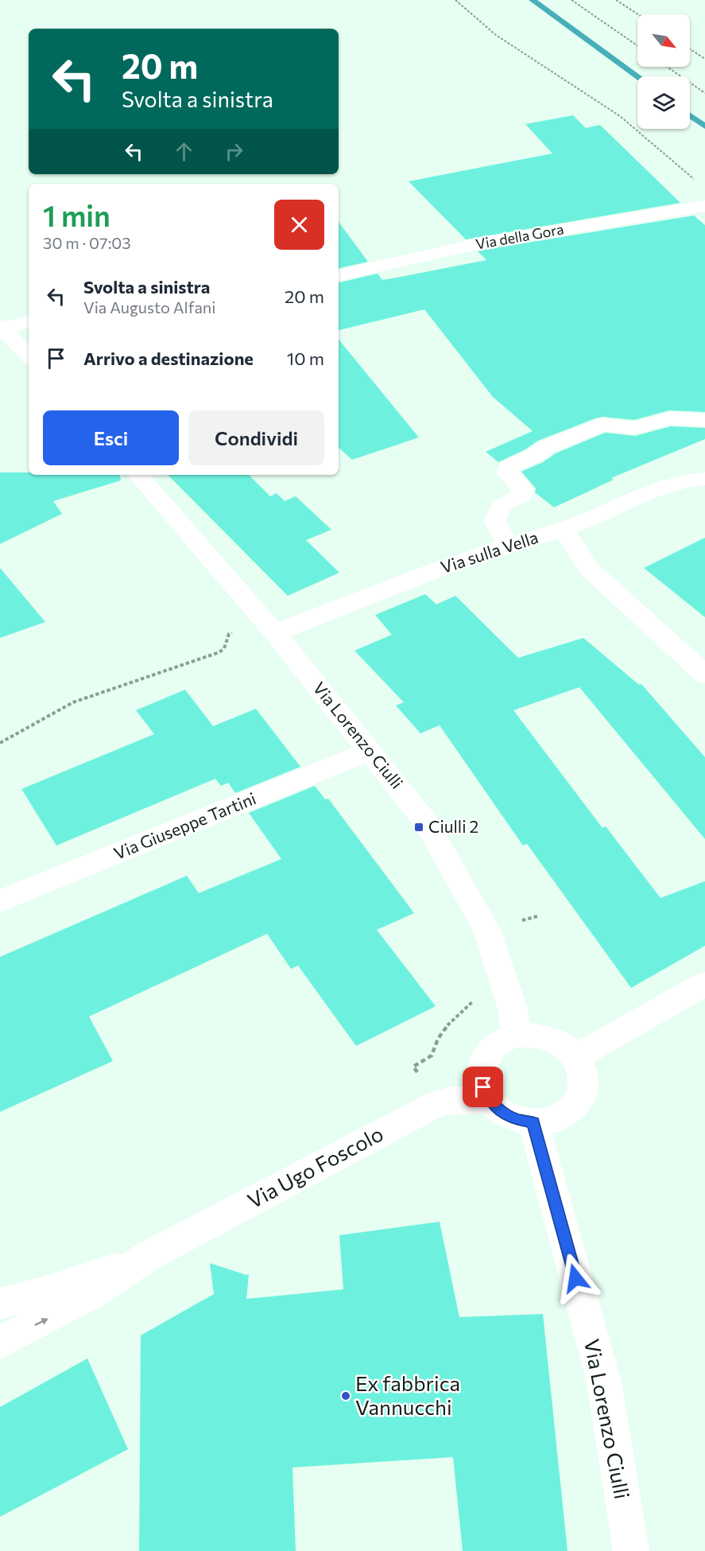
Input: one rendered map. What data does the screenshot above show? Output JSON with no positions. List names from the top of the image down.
{
  "streets": {
    "street": [
      "Via della Gora",
      "Via sulla Vella",
      "Via Lorenzo Ciulli",
      "Via Giuseppe Tartini",
      "Via Ugo Foscolo"
    ]
  },
  "crossings": [
    ["Via sulla Vella", "Via Lorenzo Ciulli"],
    ["Via Lorenzo Ciulli", "Via Giuseppe Tartini"],
    ["Via Lorenzo Ciulli", "Via Ugo Foscolo"]
  ],
  "places": {
    "transit": ["Ciulli 2"],
    "other": ["Ex fabbrica Vannucchi"]
  },
  "north": "bottom right",
  "page": {
    "turn": ["20 m", "Svolta a sinistra"],
    "heading": ["1 min", "30 m · 07:03"],
    "list": [
      {
        "name": "Svolta a sinistra",
        "note": "Via Augusto Alfani",
        "value": "20 m"
      },
      {
        "name": "Arrivo a destinazione",
        "value": "10 m"
      }
    ],
    "buttons": ["Esci", "Condividi"]
  }
}
